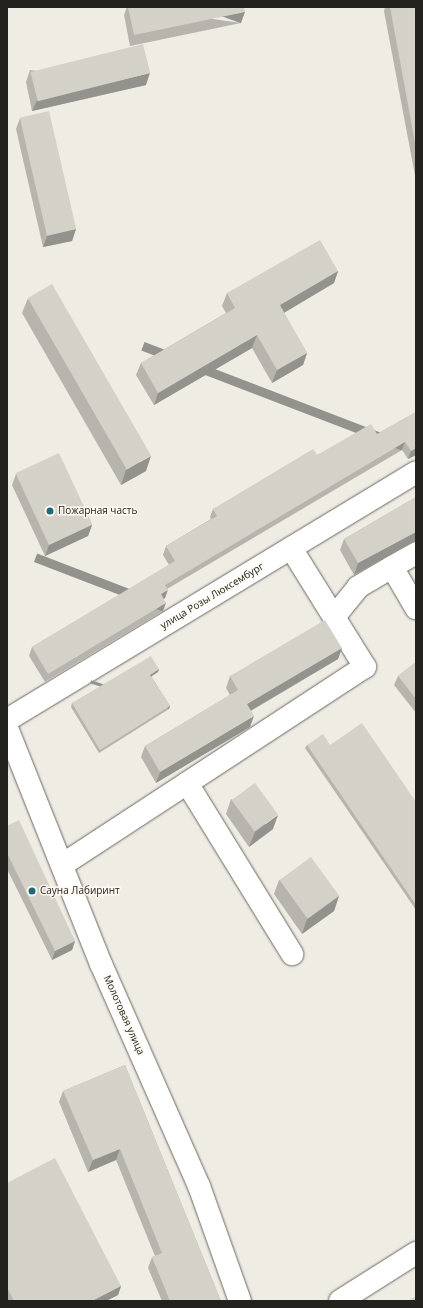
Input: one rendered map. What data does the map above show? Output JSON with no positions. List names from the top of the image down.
{
  "streets": {
    "street": ["улица Розы Люксембург", "Молотовая улица"]
  },
  "places": ["Пожарная часть", "Сауна Лабиринт"]
}
